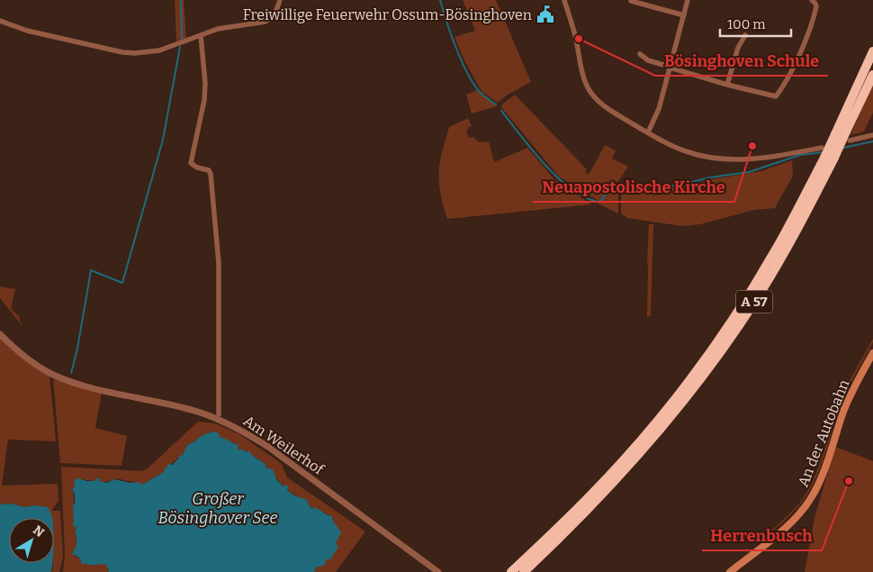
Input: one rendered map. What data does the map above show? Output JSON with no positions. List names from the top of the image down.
{
  "streets": {
    "highway": ["A 57"],
    "main road": ["An der Autobahn"],
    "street": ["Am Weilerhof"]
  },
  "water": ["Großer Bösinghover See"],
  "places": {
    "public building": ["Freiwillige Feuerwehr Ossum-Bösinghoven"],
    "other": ["Bösinghoven Schule", "Neuapostolische Kirche", "Herrenbusch"]
  },
  "scale_bar": "100 m",
  "north": "top right"
}
